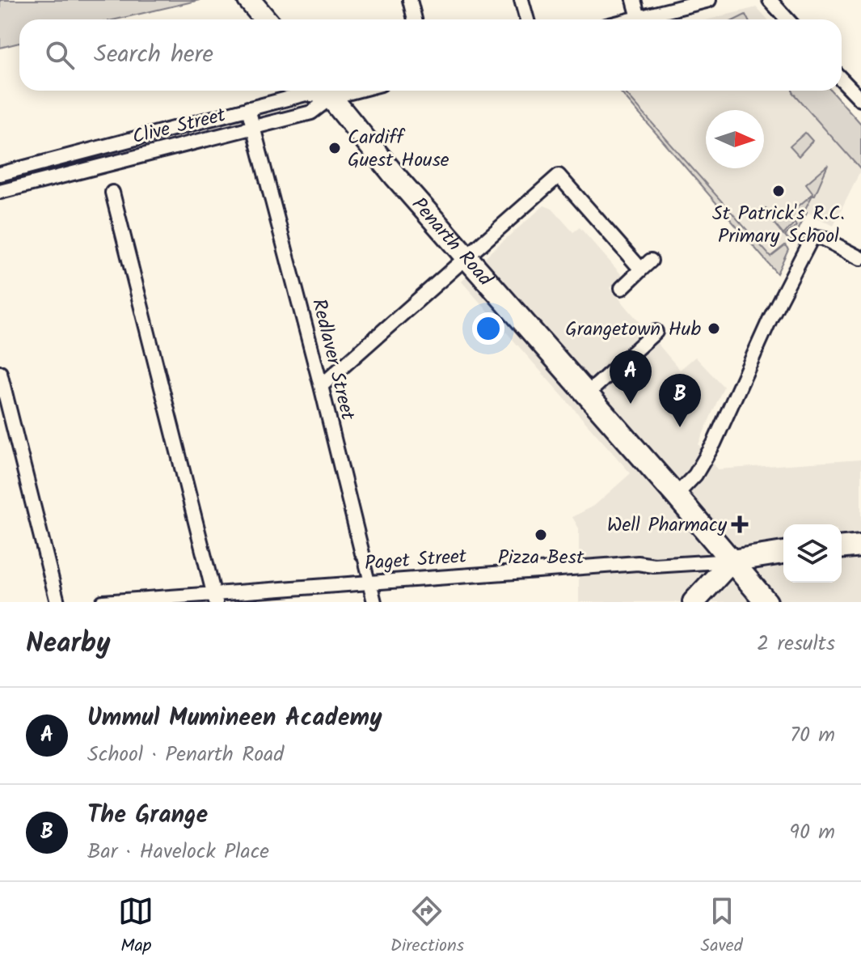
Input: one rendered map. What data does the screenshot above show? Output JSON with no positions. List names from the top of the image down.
{
  "streets": {
    "main road": ["Penarth Road"],
    "street": ["Clive Street", "Redlaver Street", "Paget Street"]
  },
  "crossings": [
    ["Clive Street", "Penarth Road"],
    ["Clive Street", "Redlaver Street"],
    ["Penarth Road", "Paget Street"],
    ["Redlaver Street", "Paget Street"]
  ],
  "places": {
    "other": [
      "Cardiff Guest House",
      "St Patrick's R.C. Primary School",
      "Grangetown Hub",
      "Pizza Best"
    ],
    "health": ["Well Pharmacy"]
  },
  "north": "right",
  "page": {
    "search": "Search here",
    "pins": ["A", "B"],
    "heading": ["Nearby", "2 results"],
    "list": [
      {
        "mark": "A",
        "name": "Ummul Mumineen Academy",
        "note": "School · Penarth Road",
        "value": "70 m"
      },
      {
        "mark": "B",
        "name": "The Grange",
        "note": "Bar · Havelock Place",
        "value": "90 m"
      }
    ],
    "nav": ["Map", "Directions", "Saved"]
  }
}
